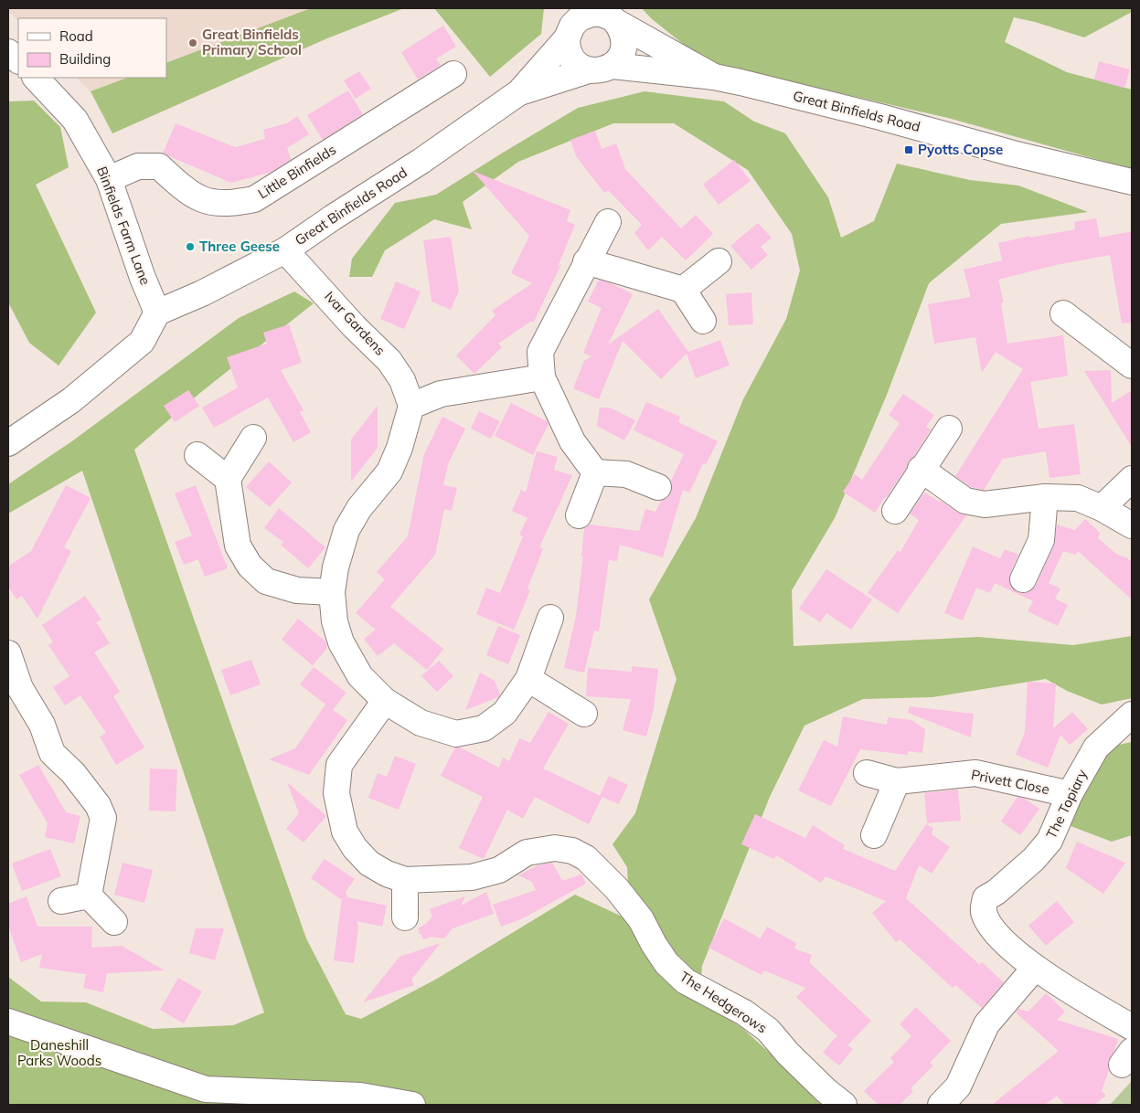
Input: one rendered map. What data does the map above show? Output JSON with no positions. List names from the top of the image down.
{
  "streets": {
    "street": [
      "Great Binfields Road",
      "Little Binfields",
      "Binfields Farm Lane",
      "Ivar Gardens",
      "Privett Close",
      "The Topiary",
      "The Hedgerows"
    ]
  },
  "crossings": [
    ["Great Binfields Road", "Binfields Farm Lane"],
    ["Great Binfields Road", "Ivar Gardens"],
    ["Little Binfields", "Binfields Farm Lane"],
    ["Privett Close", "The Topiary"]
  ],
  "parks": ["Daneshill Parks Woods"],
  "places": {
    "other": ["Great Binfields Primary School", "Three Geese"],
    "transit": ["Pyotts Copse"]
  },
  "legend": ["Road", "Building"]
}
